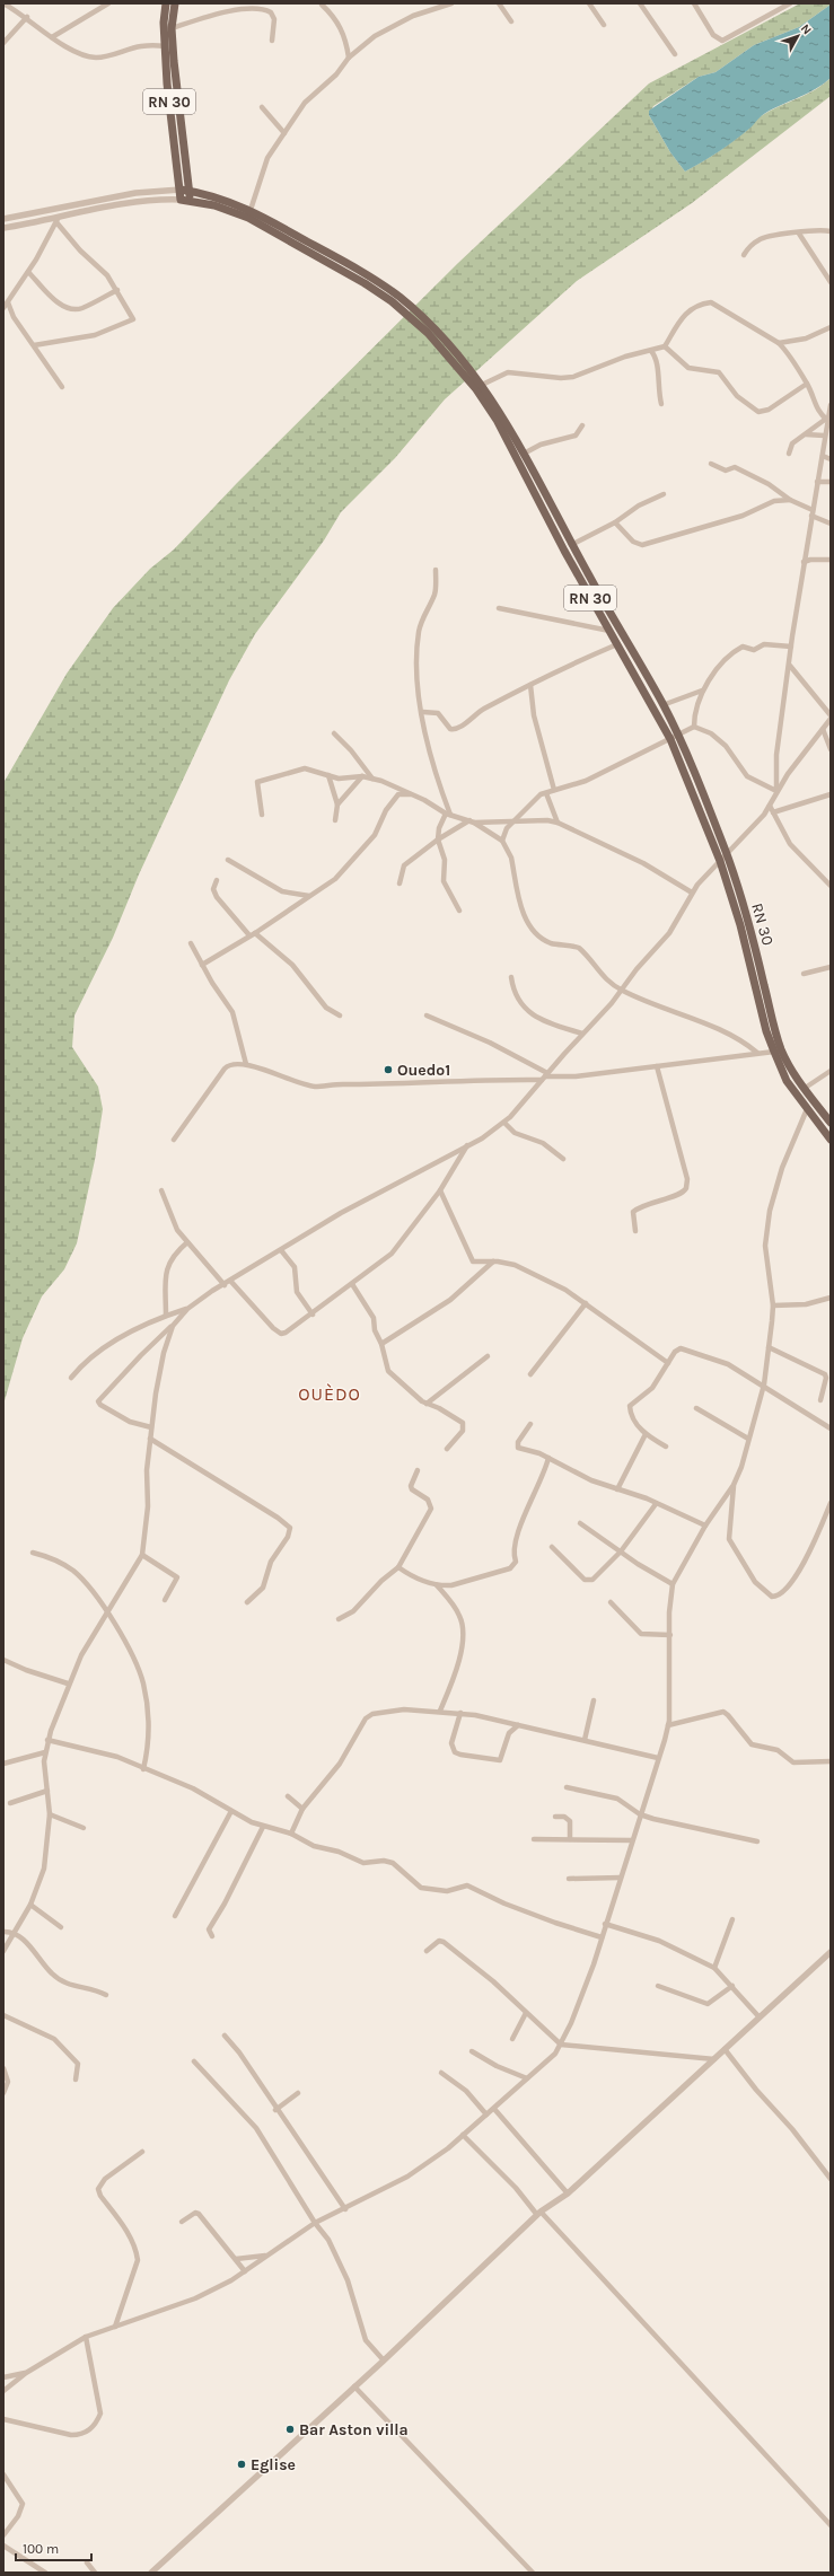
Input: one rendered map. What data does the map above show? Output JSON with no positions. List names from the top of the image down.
{
  "streets": {
    "main road": ["RN 30"]
  },
  "districts": ["OUÈDO"],
  "places": ["Ouedo1", "Bar Aston villa", "Eglise"],
  "scale_bar": "100 m",
  "north": "top right"
}
